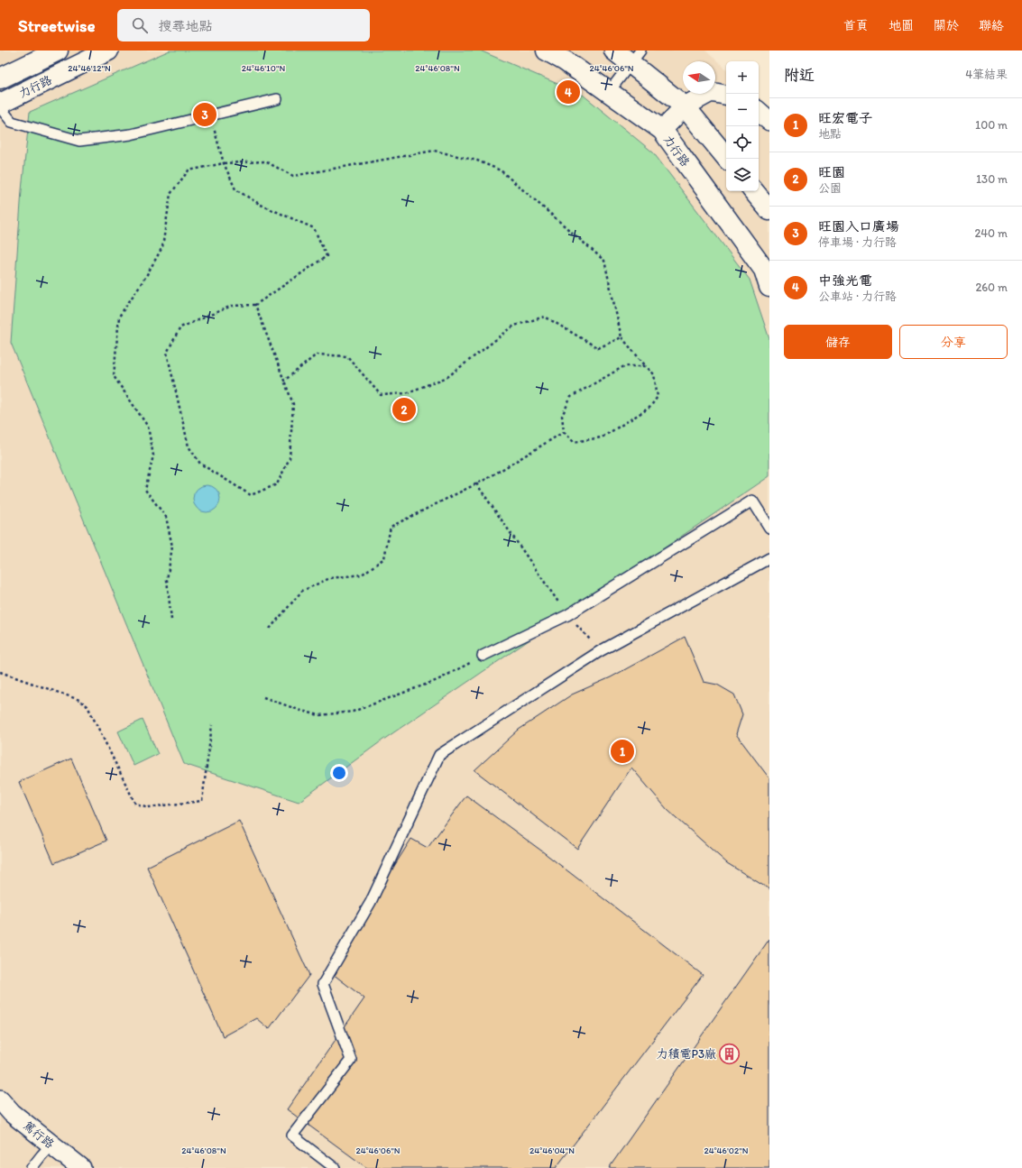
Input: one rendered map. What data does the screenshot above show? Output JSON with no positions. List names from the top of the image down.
{
  "streets": {
    "street": ["力行路", "篤行路"]
  },
  "places": {
    "building": ["力積電P3廠"]
  },
  "north": "left",
  "page": {
    "header": "Streetwise",
    "search": "搜尋地點",
    "nav": [
      "首頁",
      "地圖",
      "關於",
      "聯絡"
    ],
    "heading": ["附近", "4筆結果"],
    "map_buttons": ["+", "−"],
    "pins": [
      "4",
      "3",
      "2",
      "1"
    ],
    "list": [
      {
        "mark": "1",
        "name": "旺宏電子",
        "note": "地點",
        "value": "100 m"
      },
      {
        "mark": "2",
        "name": "旺園",
        "note": "公園",
        "value": "130 m"
      },
      {
        "mark": "3",
        "name": "旺園入口廣場",
        "note": "停車場 · 力行路",
        "value": "240 m"
      },
      {
        "mark": "4",
        "name": "中強光電",
        "note": "公車站 · 力行路",
        "value": "260 m"
      }
    ],
    "buttons": ["儲存", "分享"]
  },
  "coordinates": [
    "24°46'12\"N",
    "24°46'10\"N",
    "24°46'08\"N",
    "24°46'06\"N",
    "24°46'04\"N",
    "24°46'02\"N"
  ]
}
